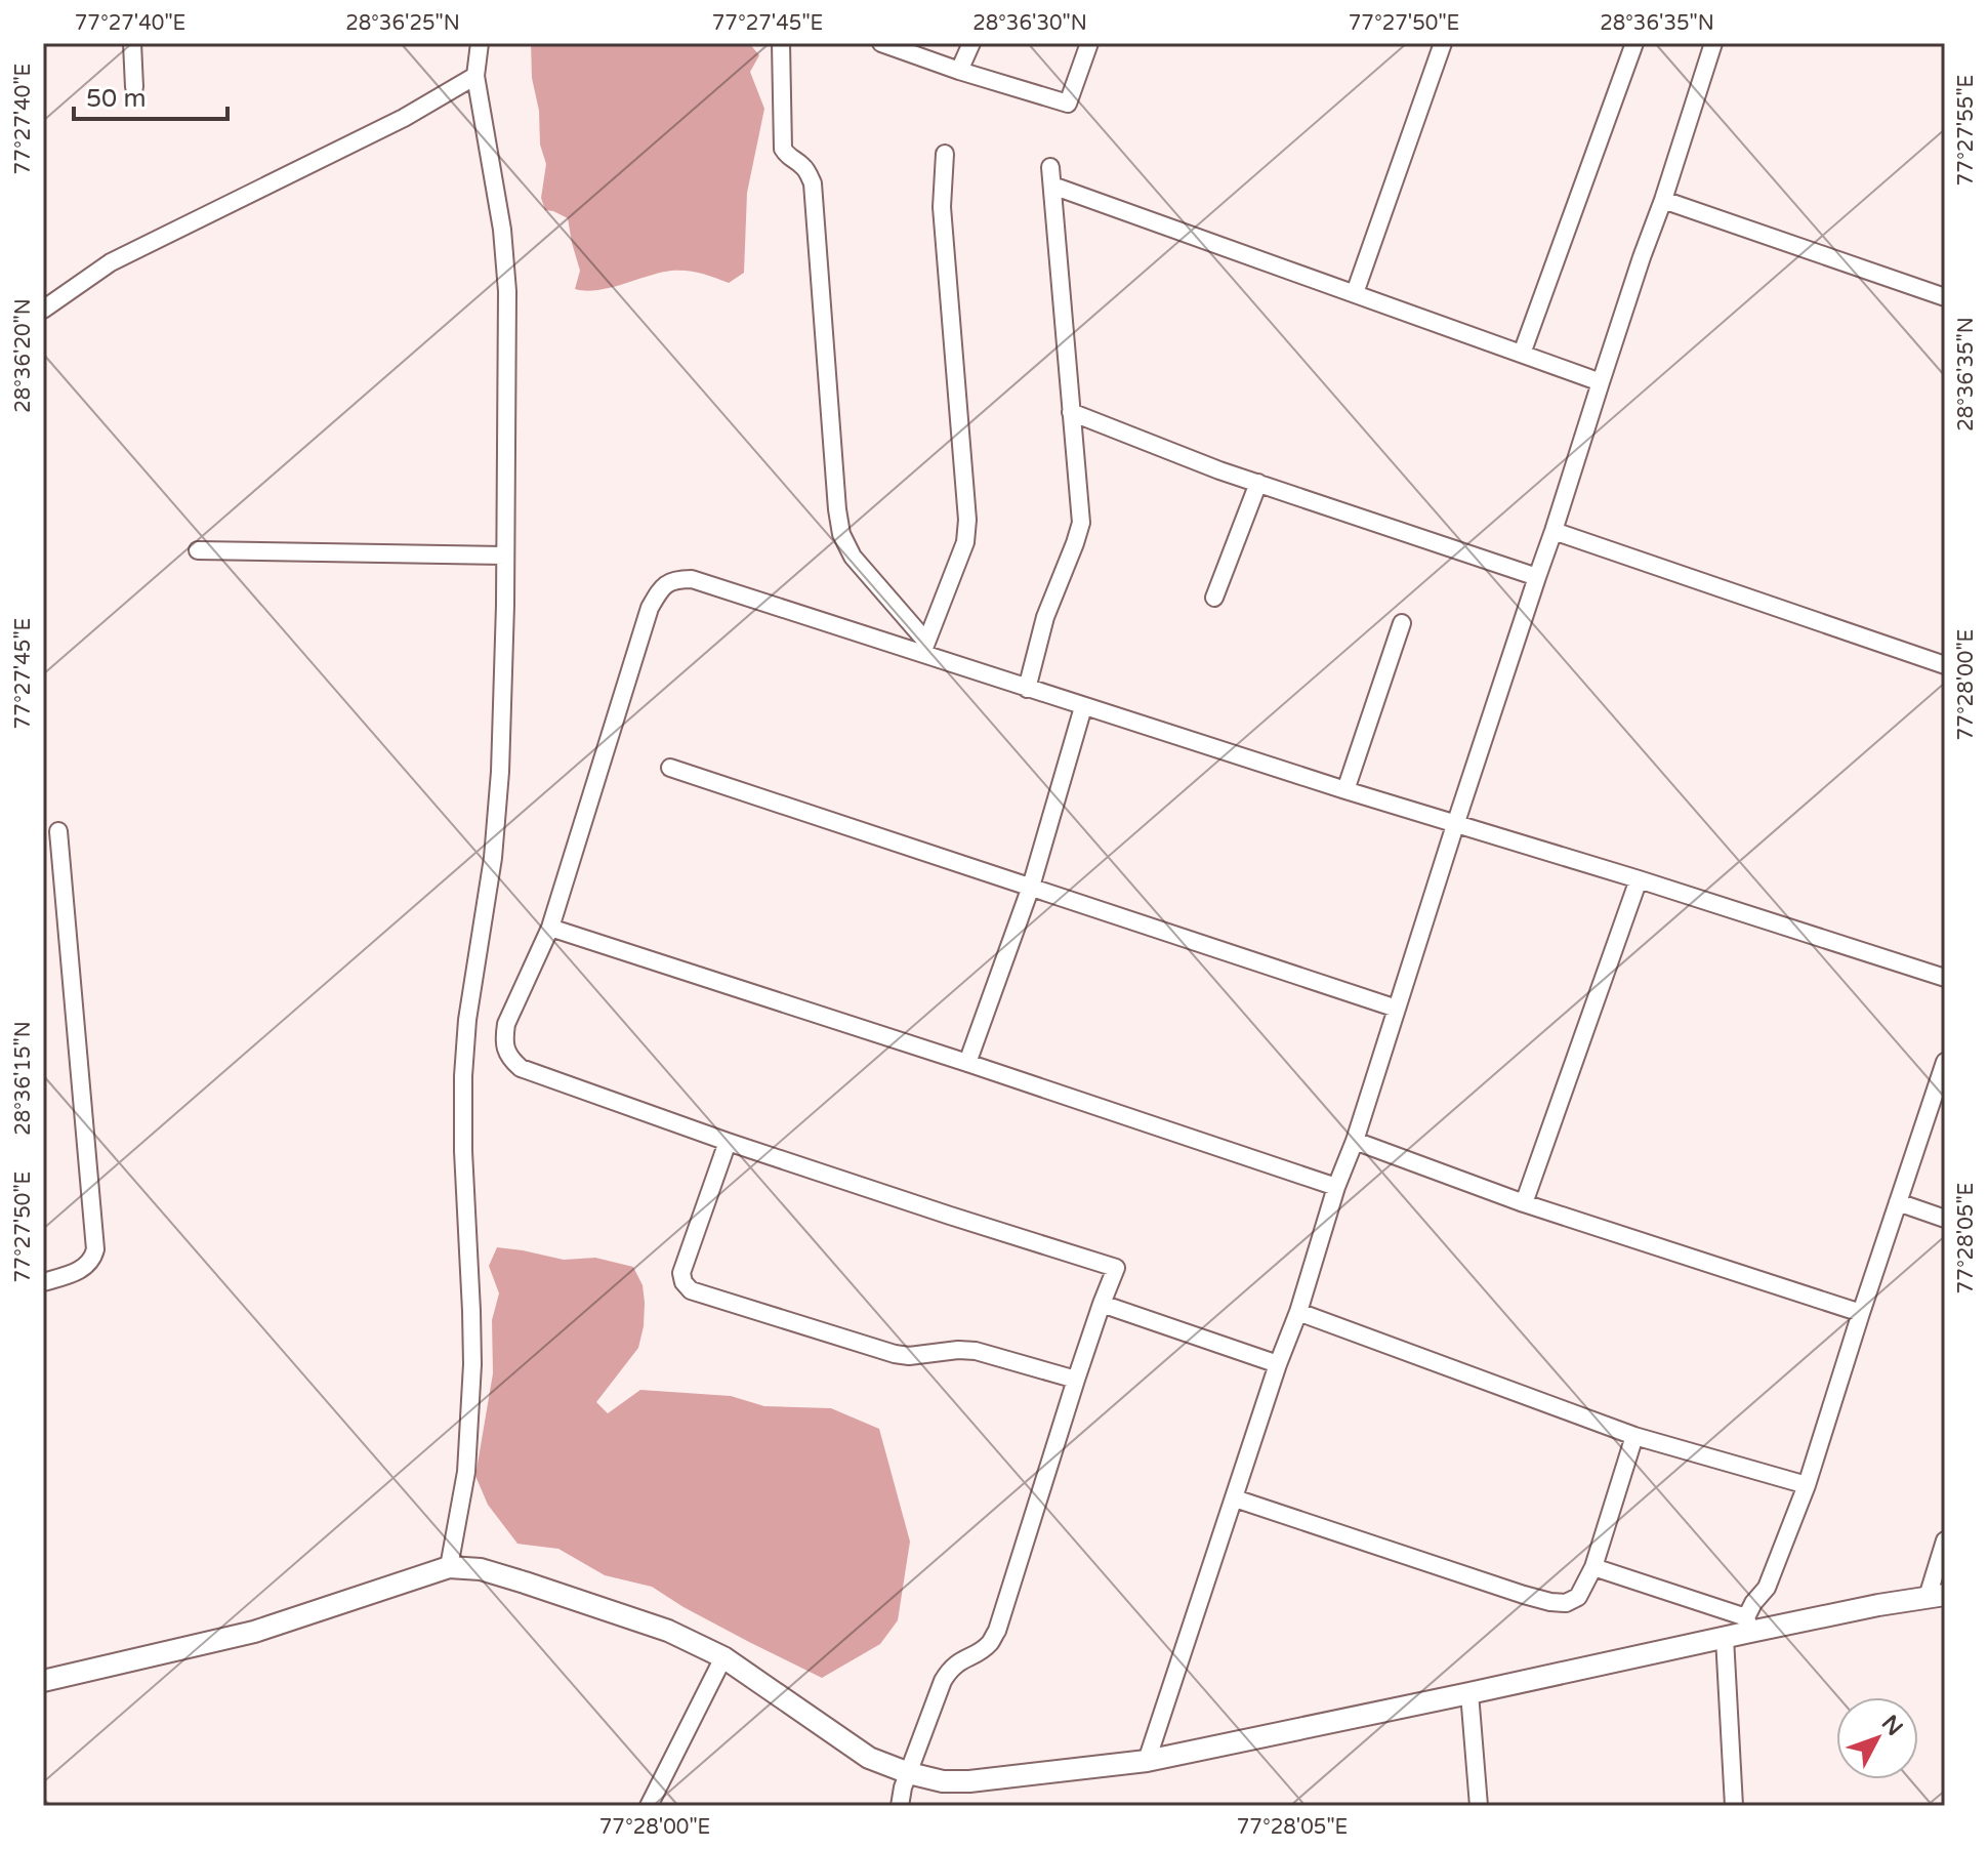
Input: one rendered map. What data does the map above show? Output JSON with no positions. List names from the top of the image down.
{
  "scale_bar": "50 m",
  "north": "top right",
  "coordinates": [
    "77°27'40\"E",
    "28°36'25\"N",
    "77°27'45\"E",
    "28°36'30\"N",
    "77°27'50\"E",
    "28°36'35\"N",
    "77°27'55\"E",
    "28°36'20\"N",
    "77°28'00\"E",
    "28°36'15\"N",
    "77°28'05\"E"
  ]
}
